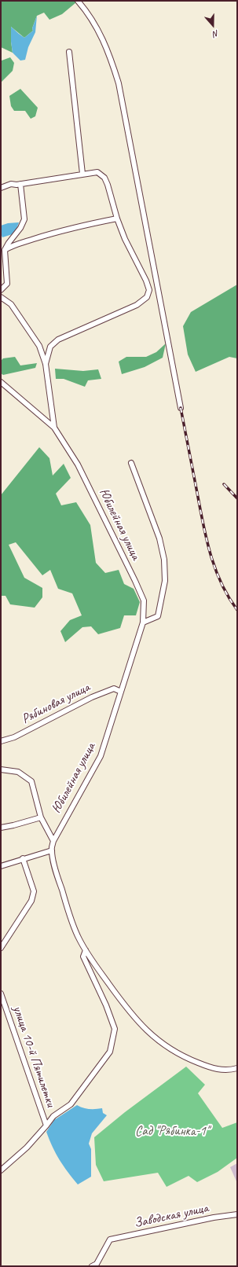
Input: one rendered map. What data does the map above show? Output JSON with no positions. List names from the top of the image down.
{
  "streets": {
    "street": [
      "Юбилейная улица",
      "Рябиновая улица",
      "улица 10-й Пятилетки",
      "Заводская улица"
    ]
  },
  "crossings": [
    ["Юбилейная улица", "Рябиновая улица"]
  ],
  "parks": ["Сад \"Рябинка-1\""],
  "north": "bottom"
}
